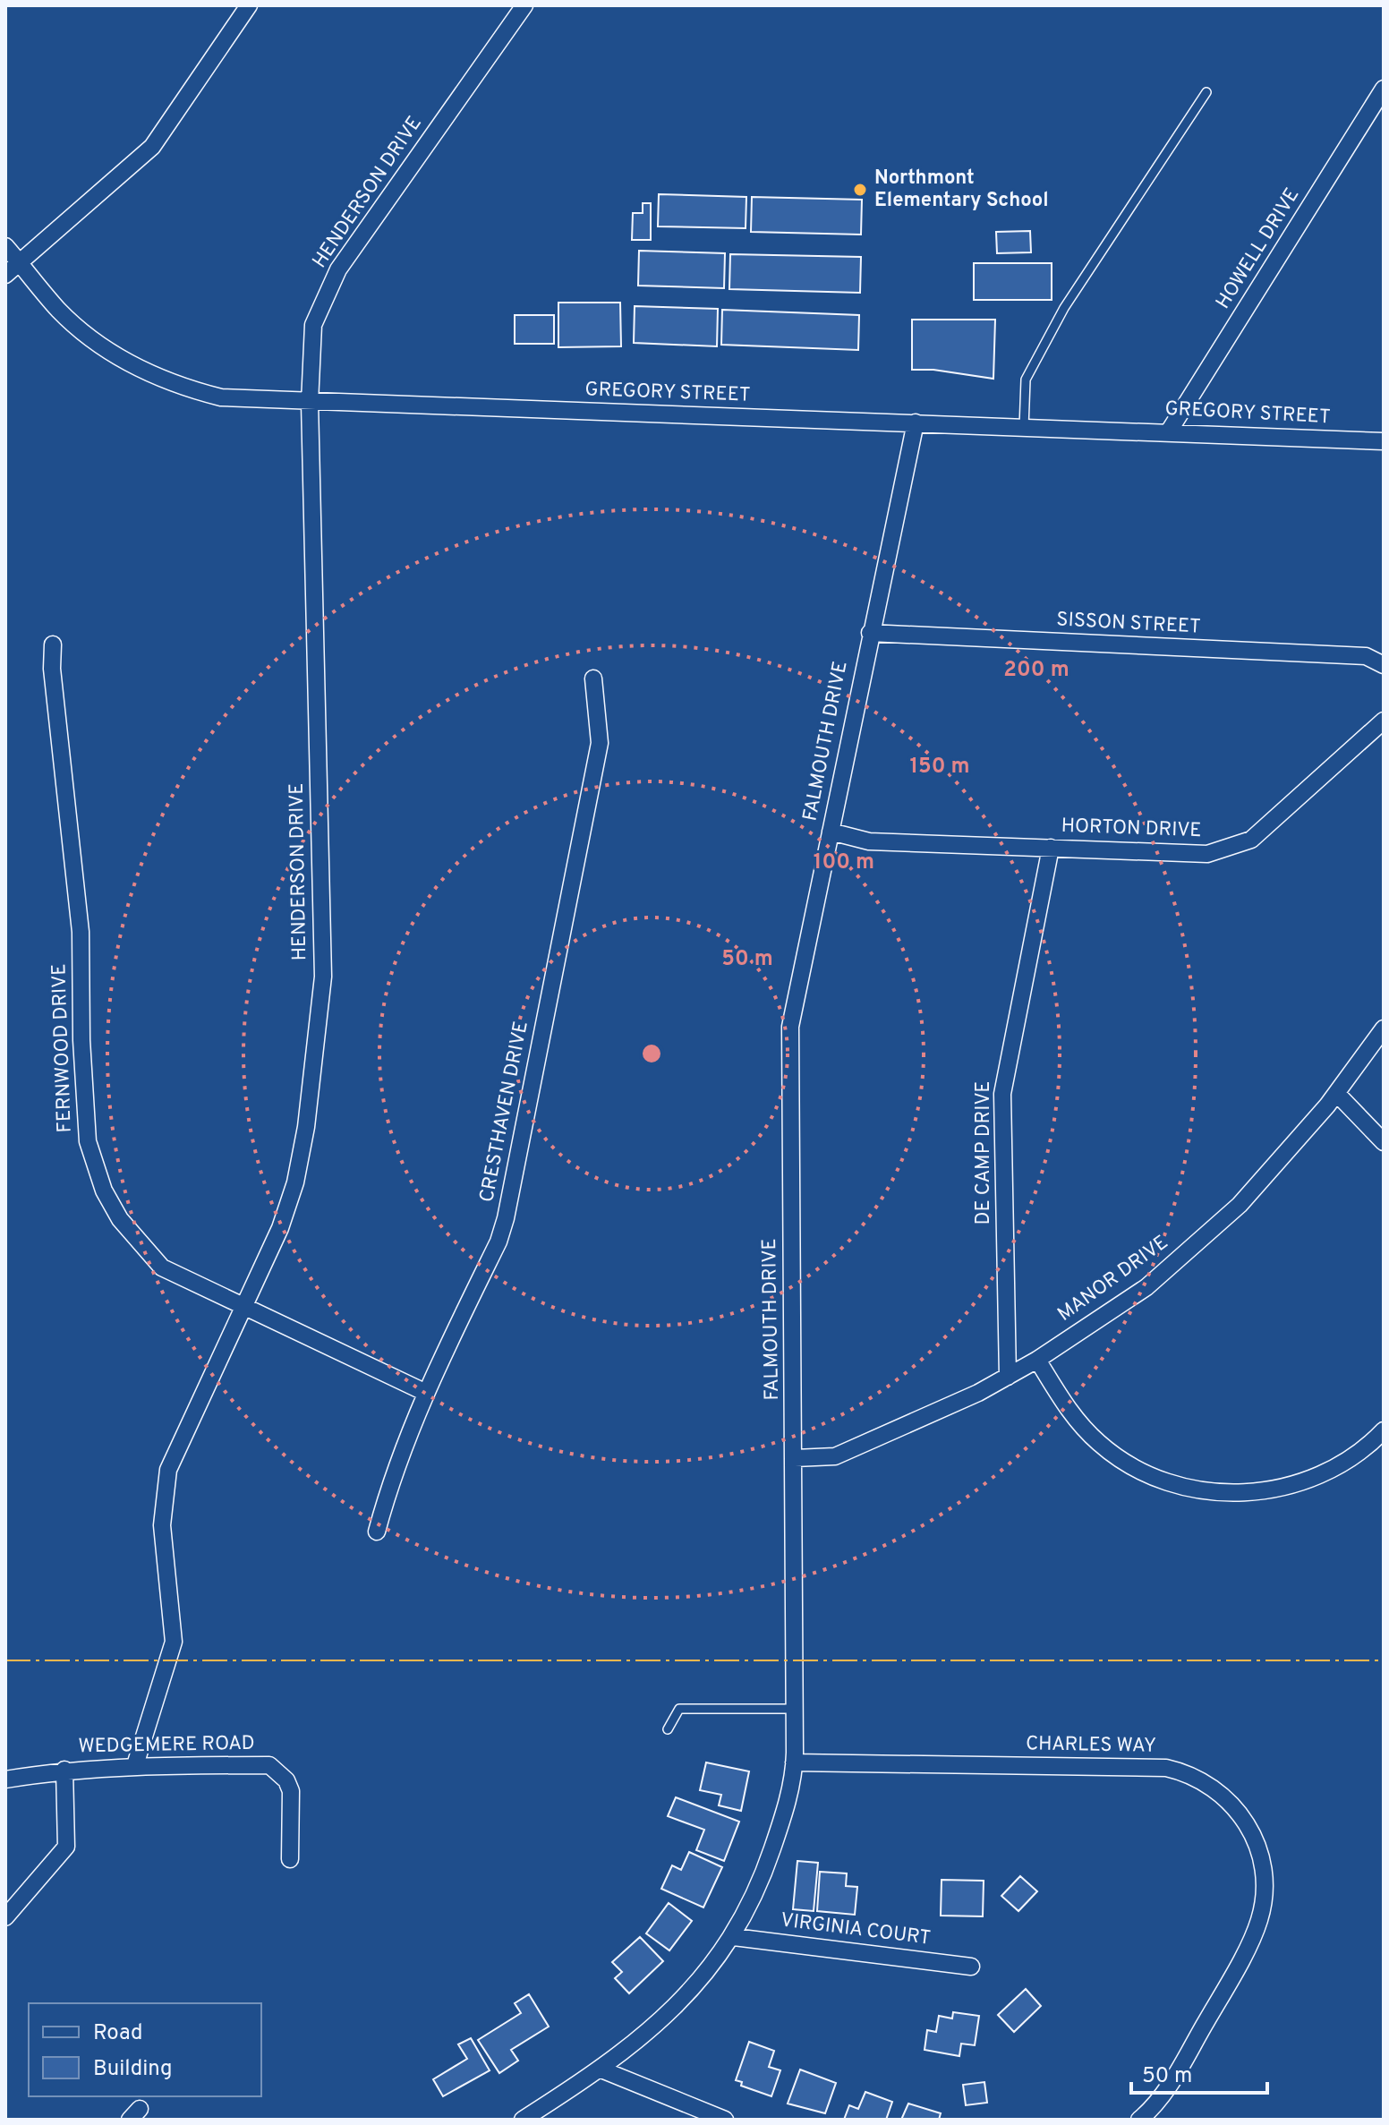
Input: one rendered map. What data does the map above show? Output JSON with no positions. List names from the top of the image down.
{
  "streets": {
    "street": [
      "HENDERSON DRIVE",
      "HOWELL DRIVE",
      "GREGORY STREET",
      "SISSON STREET",
      "FALMOUTH DRIVE",
      "HORTON DRIVE",
      "FERNWOOD DRIVE",
      "CRESTHAVEN DRIVE",
      "DE CAMP DRIVE",
      "MANOR DRIVE",
      "WEDGEMERE ROAD",
      "CHARLES WAY",
      "VIRGINIA COURT"
    ]
  },
  "crossings": [
    ["HENDERSON DRIVE", "GREGORY STREET"],
    ["HENDERSON DRIVE", "FERNWOOD DRIVE"],
    ["HENDERSON DRIVE", "WEDGEMERE ROAD"],
    ["HOWELL DRIVE", "GREGORY STREET"],
    ["GREGORY STREET", "FALMOUTH DRIVE"],
    ["SISSON STREET", "FALMOUTH DRIVE"],
    ["FALMOUTH DRIVE", "HORTON DRIVE"],
    ["FALMOUTH DRIVE", "MANOR DRIVE"],
    ["FALMOUTH DRIVE", "CHARLES WAY"],
    ["FALMOUTH DRIVE", "VIRGINIA COURT"],
    ["HORTON DRIVE", "DE CAMP DRIVE"],
    ["FERNWOOD DRIVE", "CRESTHAVEN DRIVE"],
    ["DE CAMP DRIVE", "MANOR DRIVE"]
  ],
  "places": ["Northmont Elementary School"],
  "legend": ["Road", "Building"],
  "scale_bar": "50 m",
  "rings": [
    "200 m",
    "150 m",
    "100 m",
    "50 m"
  ]
}
